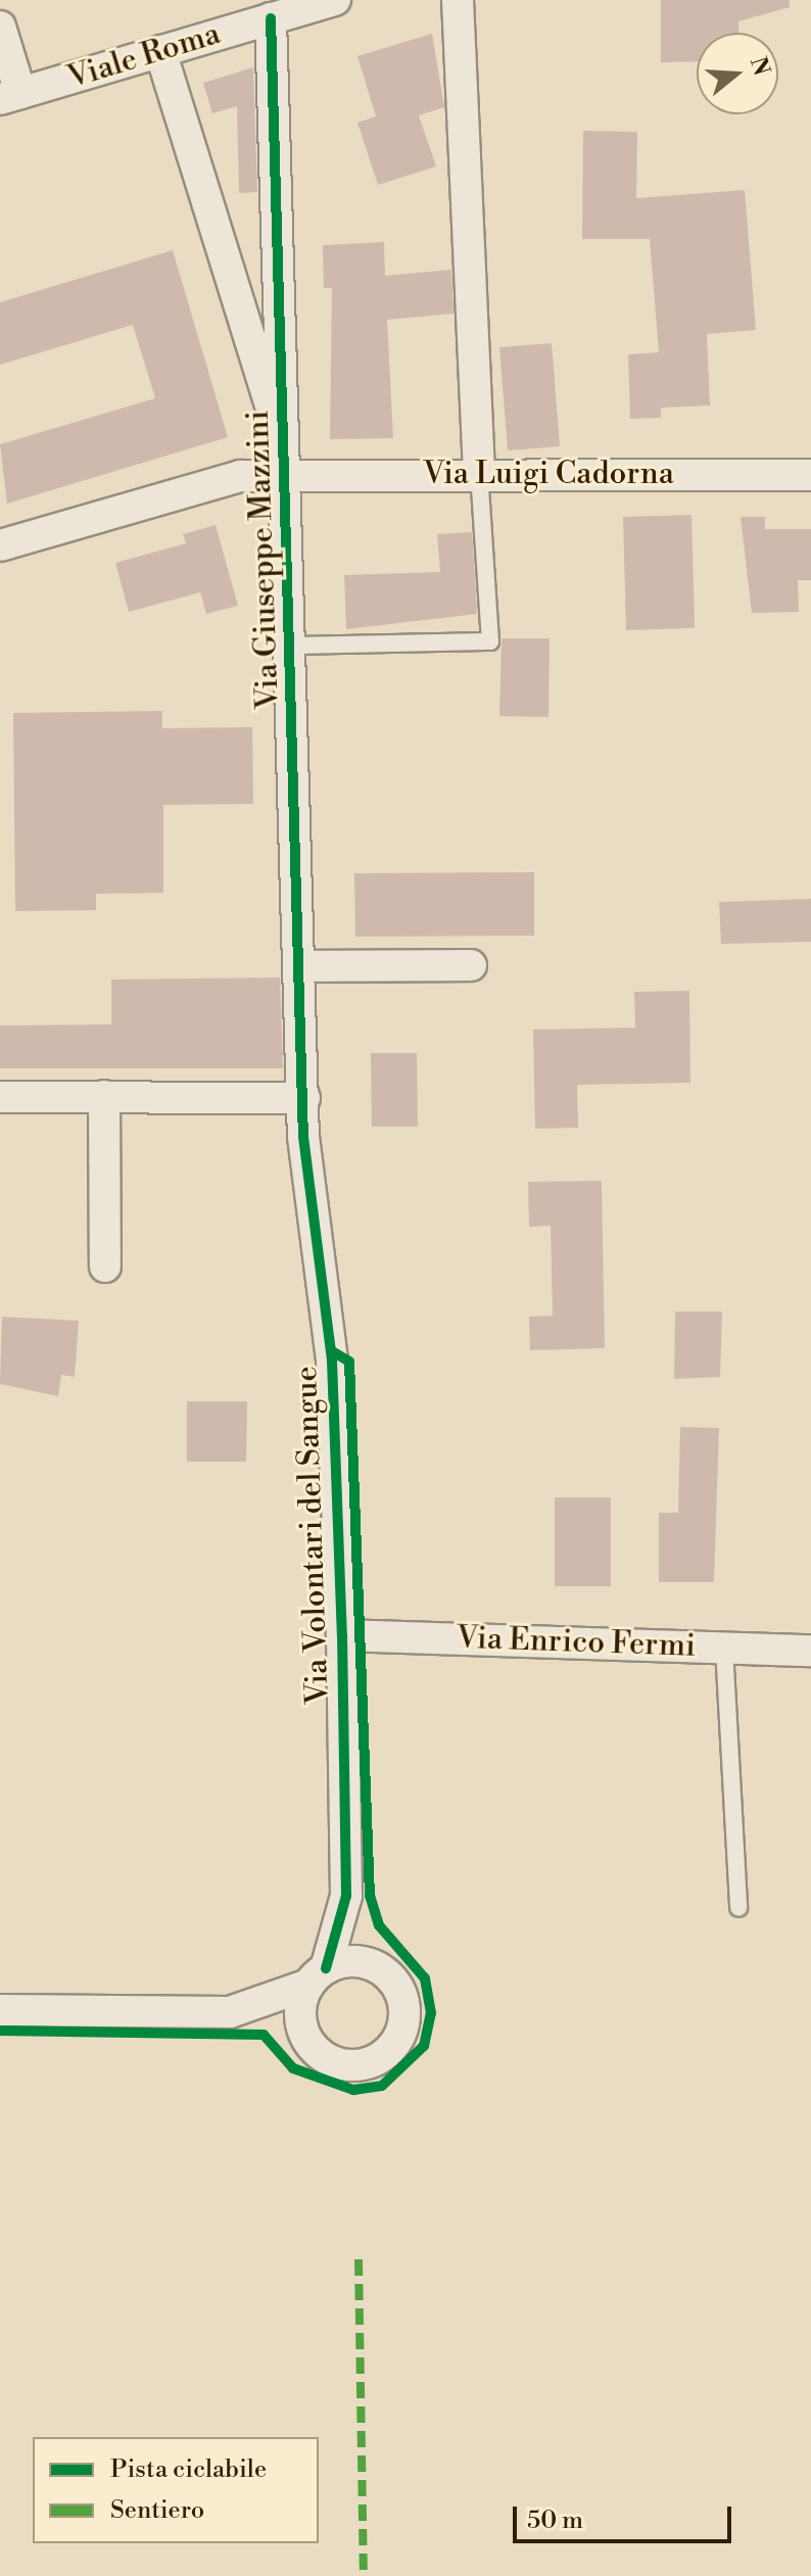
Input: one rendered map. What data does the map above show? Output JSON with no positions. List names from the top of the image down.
{
  "streets": {
    "street": [
      "Viale Roma",
      "Via Luigi Cadorna",
      "Via Giuseppe Mazzini",
      "Via Volontari del Sangue",
      "Via Enrico Fermi"
    ]
  },
  "crossings": [
    ["Viale Roma", "Via Giuseppe Mazzini"],
    ["Via Luigi Cadorna", "Via Giuseppe Mazzini"],
    ["Via Giuseppe Mazzini", "Via Volontari del Sangue"],
    ["Via Volontari del Sangue", "Via Enrico Fermi"]
  ],
  "legend": ["Pista ciclabile", "Sentiero"],
  "scale_bar": "50 m",
  "north": "right"
}
